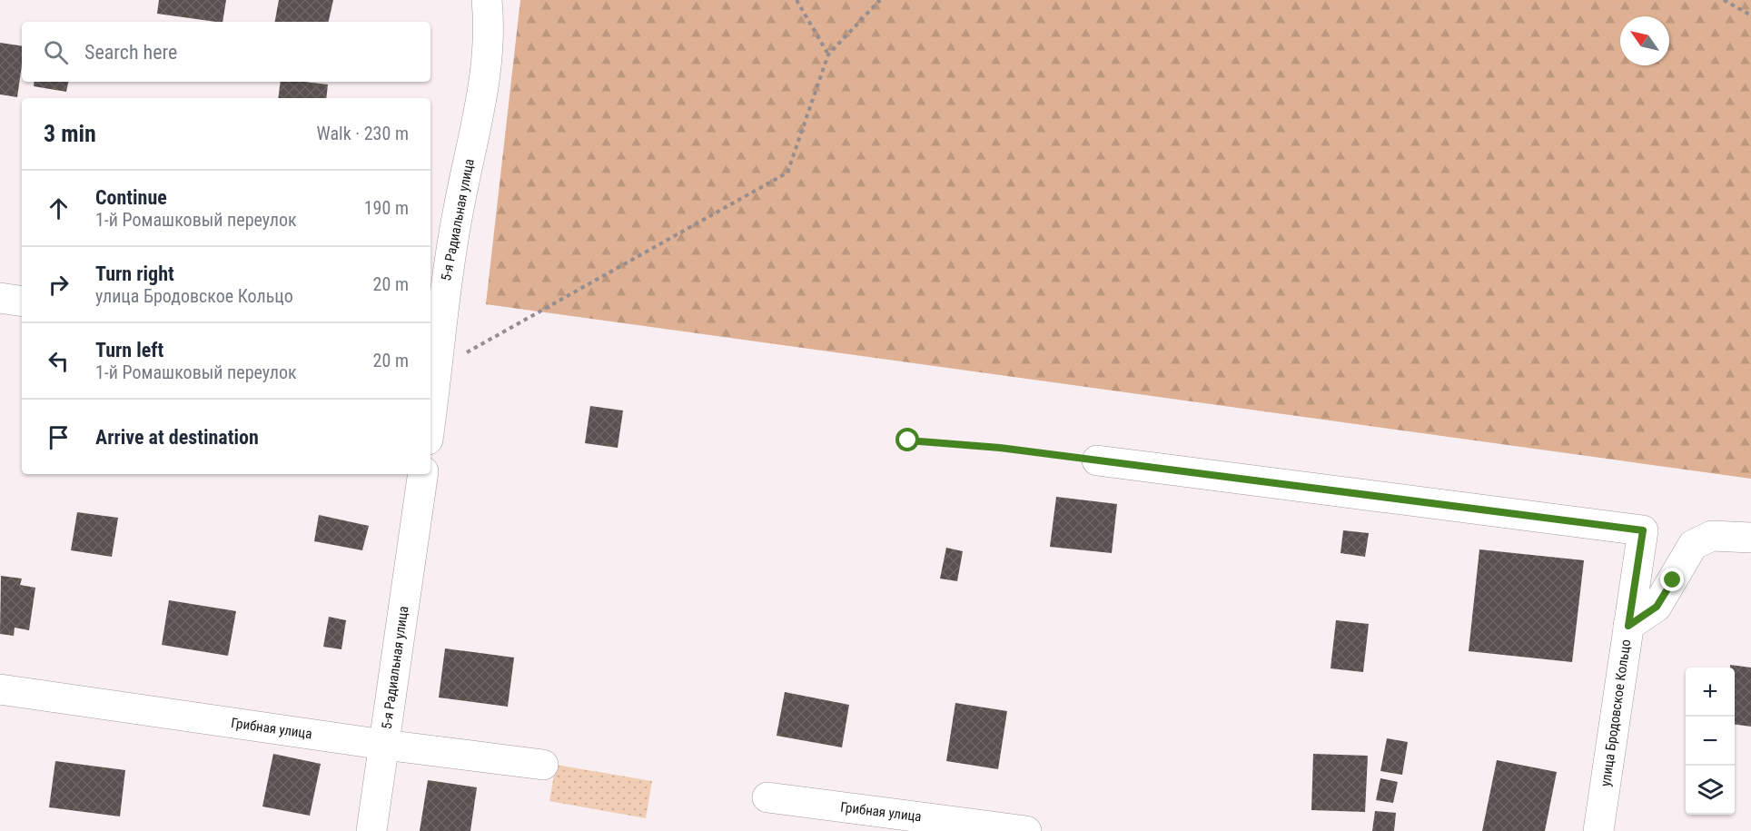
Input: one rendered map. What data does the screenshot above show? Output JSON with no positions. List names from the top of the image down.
{
  "streets": {
    "street": ["5-я Радиальная улица", "улица Бродовское Кольцо", "Грибная улица"]
  },
  "crossings": [
    ["5-я Радиальная улица", "Грибная улица"]
  ],
  "north": "top left",
  "page": {
    "search": "Search here",
    "heading": ["3 min", "Walk · 230 m"],
    "list": [
      ["Continue", "1-й Ромашковый переулок", "190 m"],
      ["Turn right", "улица Бродовское Кольцо", "20 m"],
      ["Turn left", "1-й Ромашковый переулок", "20 m"],
      "Arrive at destination"
    ],
    "map_buttons": ["+", "−"]
  }
}
